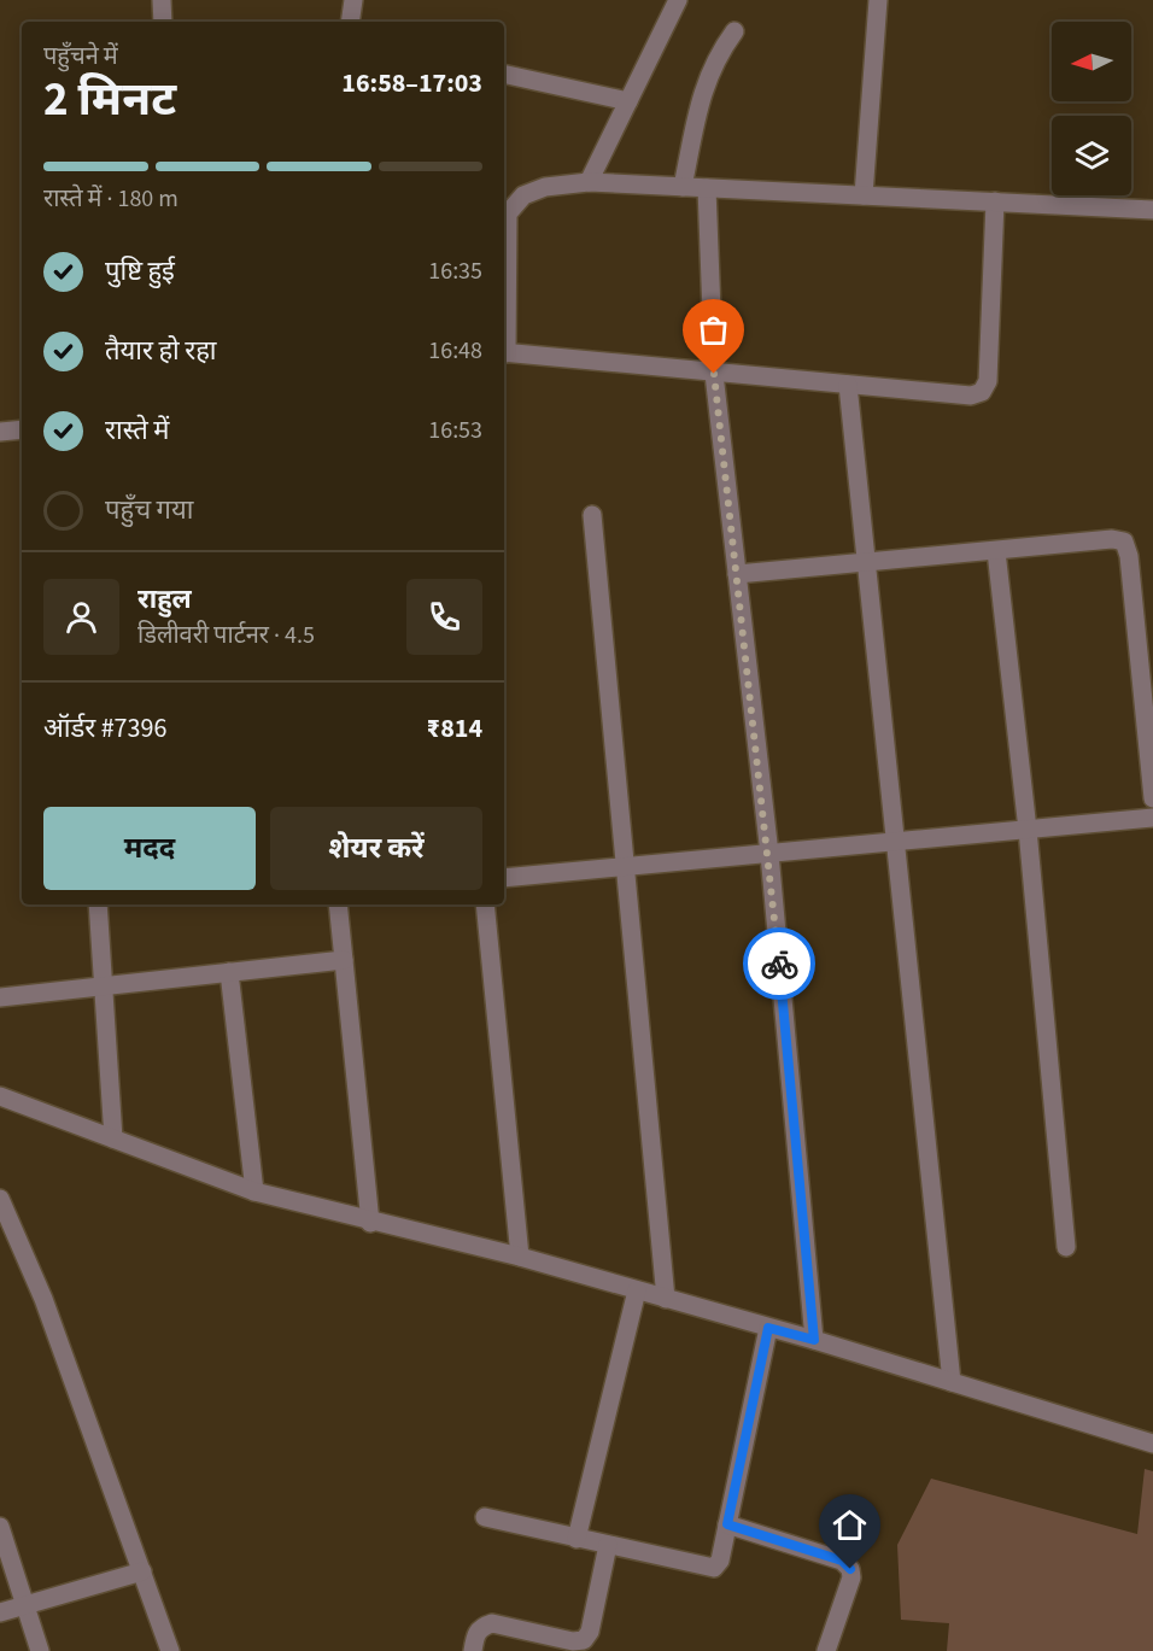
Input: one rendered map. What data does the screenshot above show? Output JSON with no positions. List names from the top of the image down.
{
  "north": "left",
  "page": {
    "heading": ["2 मिनट", "पहुँचने में", "16:58–17:03"],
    "panel": [
      "राहुल",
      "डिलीवरी पार्टनर · 4.5",
      "ऑर्डर #7396",
      "₹814"
    ],
    "bar": "रास्ते में · 180 m",
    "list": [
      ["पुष्टि हुई", "16:35"],
      ["तैयार हो रहा", "16:48"],
      ["रास्ते में", "16:53"],
      "पहुँच गया"
    ],
    "buttons": ["मदद", "शेयर करें"]
  }
}
